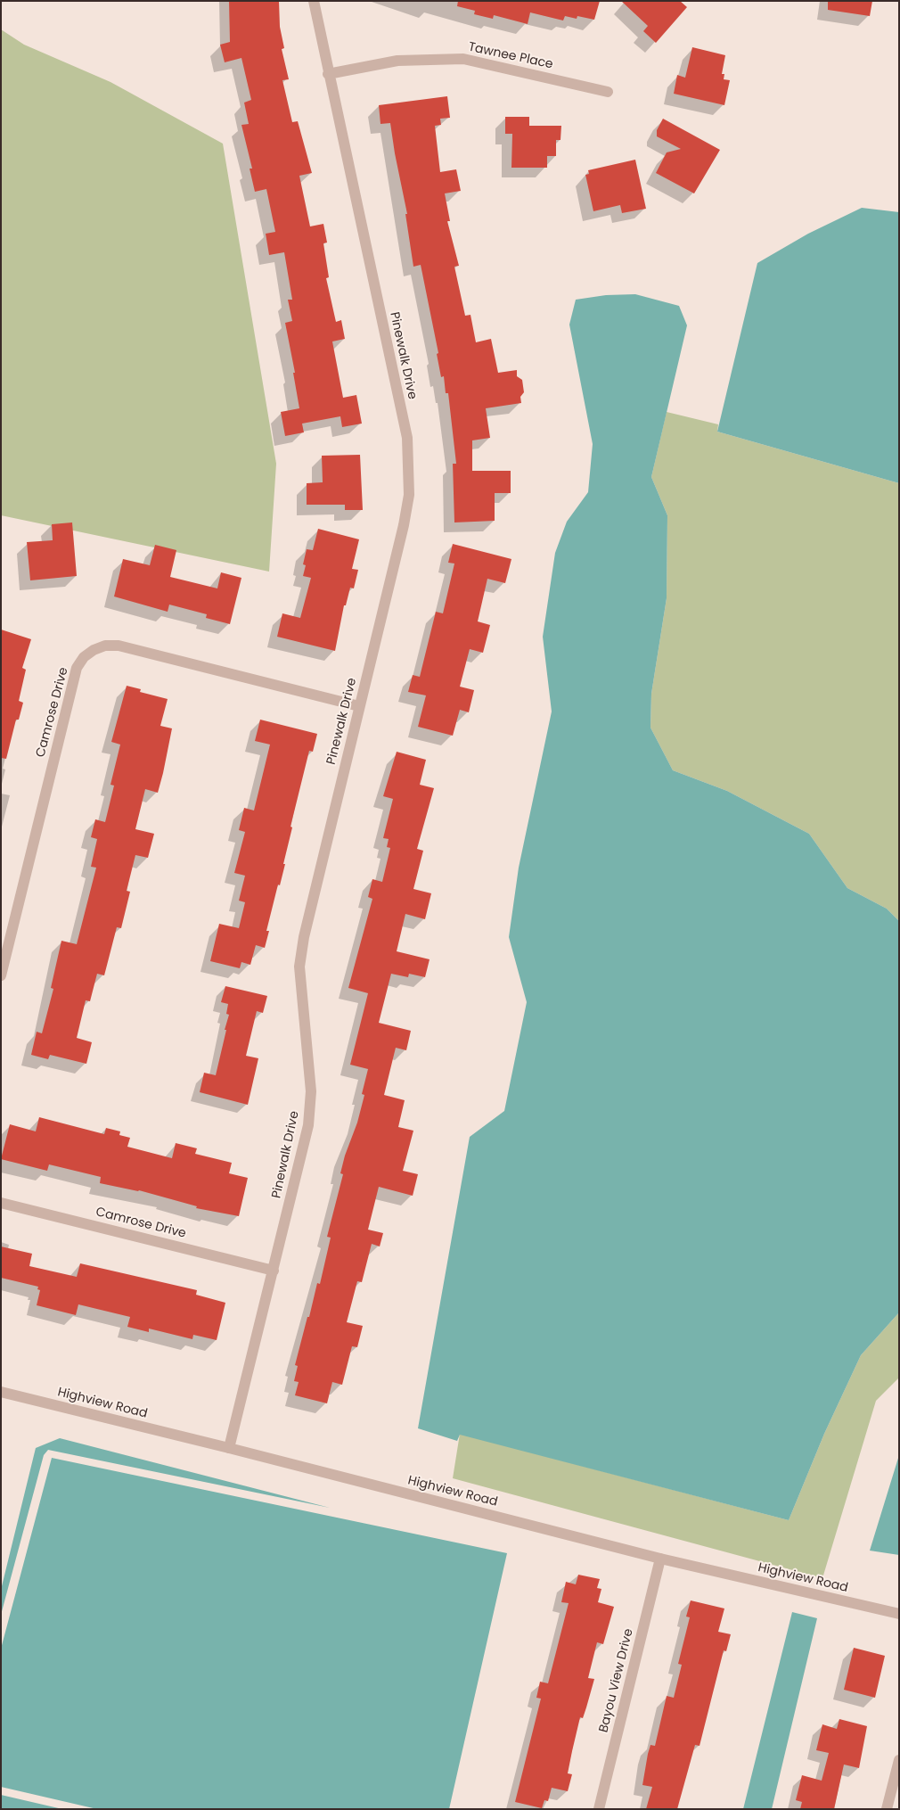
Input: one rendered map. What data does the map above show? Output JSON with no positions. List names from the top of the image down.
{
  "streets": {
    "street": [
      "Tawnee Place",
      "Pinewalk Drive",
      "Camrose Drive",
      "Highview Road",
      "Bayou View Drive"
    ]
  },
  "crossings": [
    ["Tawnee Place", "Pinewalk Drive"],
    ["Pinewalk Drive", "Camrose Drive"],
    ["Pinewalk Drive", "Highview Road"],
    ["Highview Road", "Bayou View Drive"]
  ]
}
